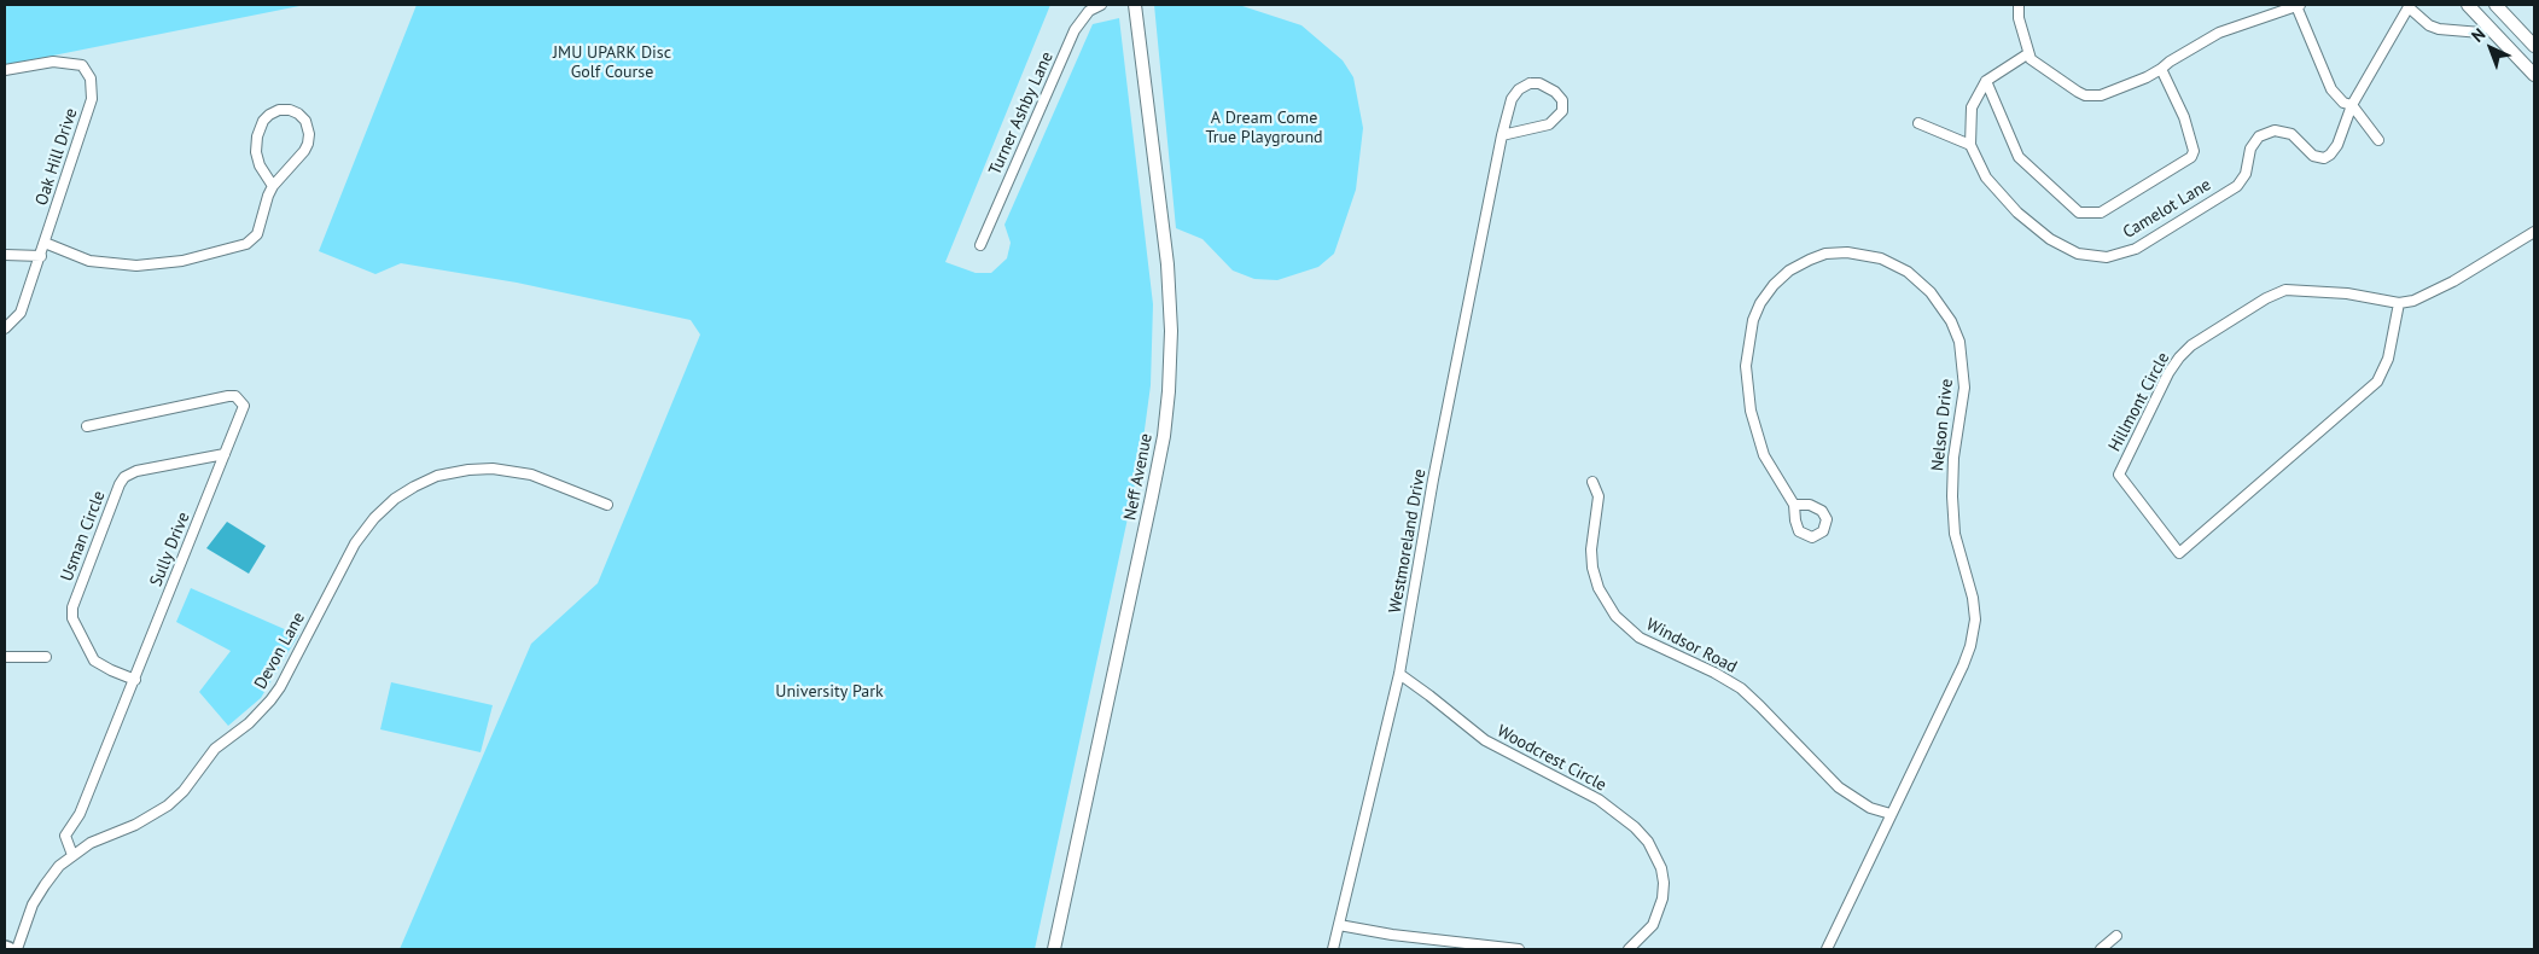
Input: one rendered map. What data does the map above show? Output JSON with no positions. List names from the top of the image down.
{
  "streets": {
    "main road": ["Neff Avenue"],
    "street": [
      "Turner Ashby Lane",
      "Oak Hill Drive",
      "Camelot Lane",
      "Hillmont Circle",
      "Nelson Drive",
      "Usman Circle",
      "Westmoreland Drive",
      "Sully Drive",
      "Windsor Road",
      "Devon Lane",
      "Woodcrest Circle"
    ]
  },
  "crossings": [
    ["Nelson Drive", "Windsor Road"],
    ["Usman Circle", "Sully Drive"],
    ["Westmoreland Drive", "Woodcrest Circle"],
    ["Sully Drive", "Devon Lane"]
  ],
  "parks": ["JMU UPARK Disc Golf Course", "A Dream Come True Playground", "University Park"],
  "north": "top left"
}
